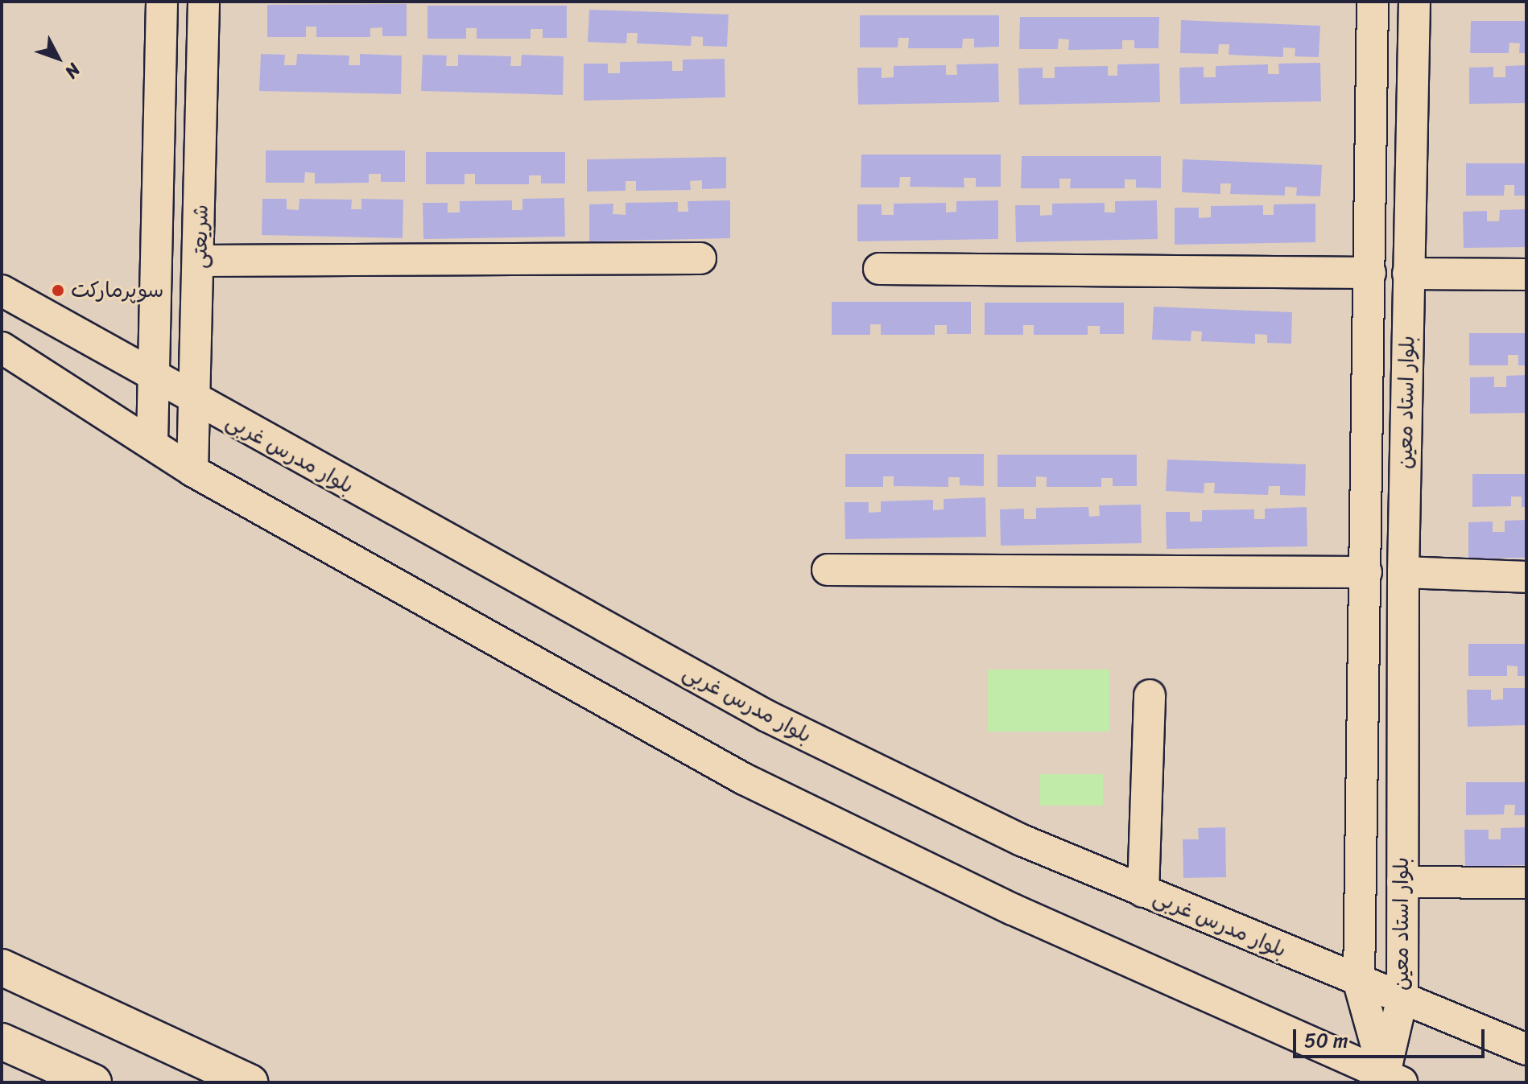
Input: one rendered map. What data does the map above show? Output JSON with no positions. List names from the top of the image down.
{
  "streets": {
    "street": ["شریعتی", "بلوار استاد معین", "بلوار مدرس غربی"]
  },
  "crossings": [
    ["شریعتی", "بلوار مدرس غربی"],
    ["بلوار استاد معین", "بلوار مدرس غربی"]
  ],
  "places": ["سوپرمارکت"],
  "scale_bar": "50 m",
  "north": "bottom right"
}
